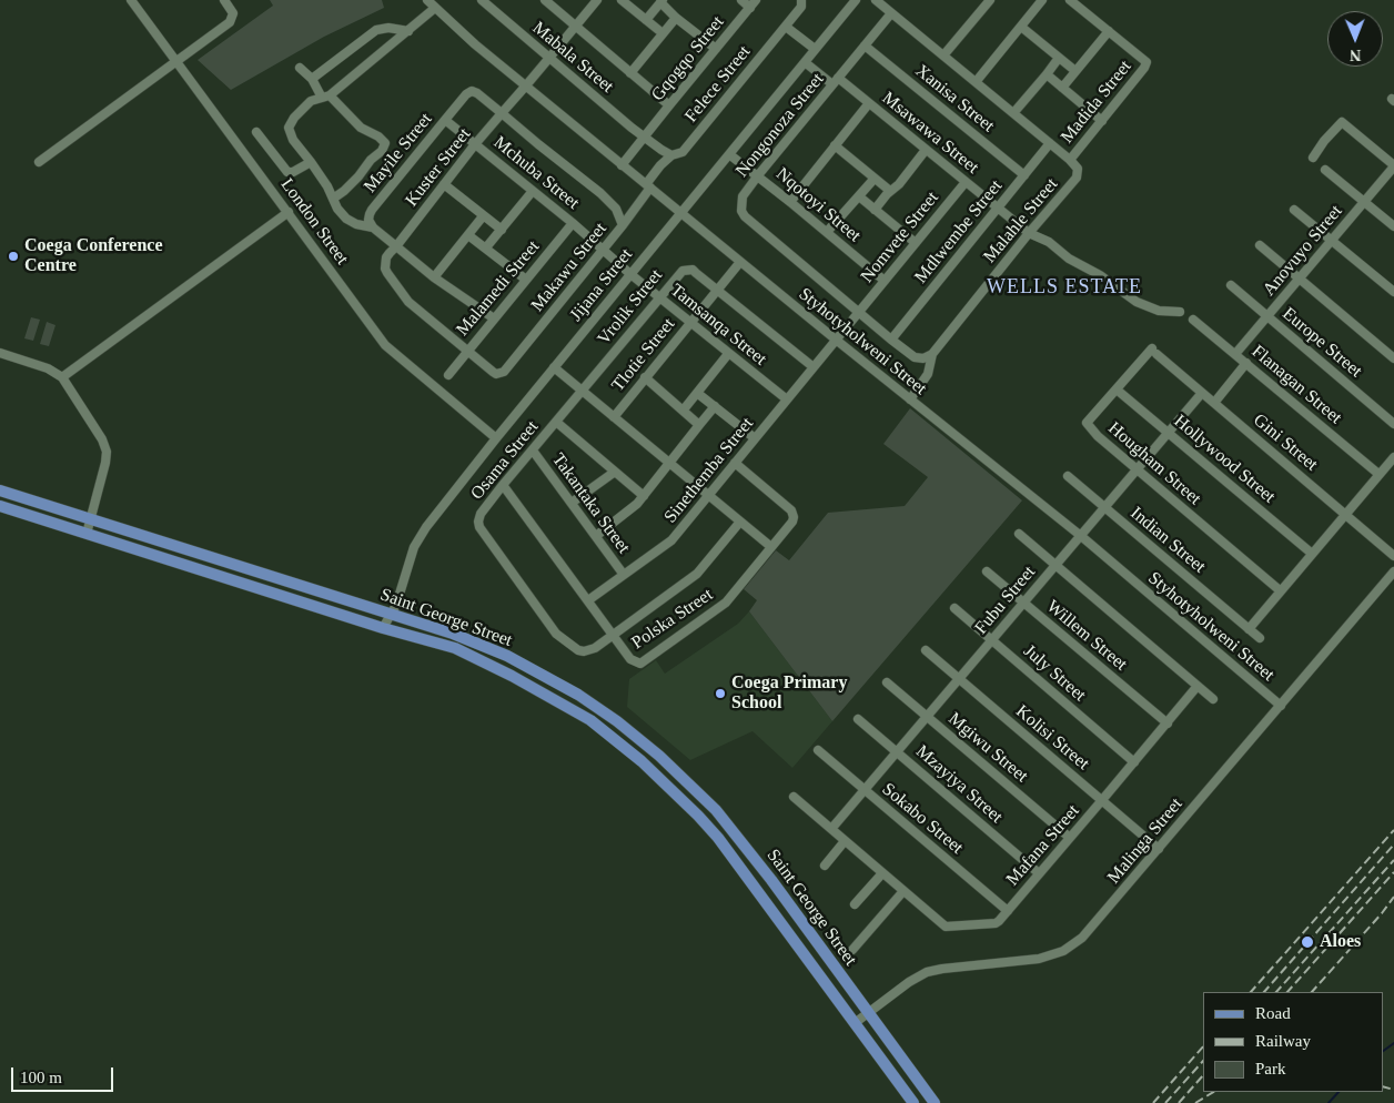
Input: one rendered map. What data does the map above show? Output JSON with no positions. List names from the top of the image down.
{
  "streets": {
    "main road": ["Saint George Street"],
    "street": [
      "Mabala Street",
      "Gqogqo Street",
      "Felece Street",
      "Xanisa Street",
      "Madida Street",
      "Nongonoza Street",
      "Msawawa Street",
      "Mayile Street",
      "Kuster Street",
      "Mchuba Street",
      "Nqotoyi Street",
      "Malahle Street",
      "London Street",
      "Mdlwembe Street",
      "Nomvete Street",
      "Anovuyo Street",
      "Makawu Street",
      "Jijana Street",
      "Malamedi Street",
      "Vrolik Street",
      "Tamsanqa Street",
      "Styhotyholweni Street",
      "Europe Street",
      "Tlotie Street",
      "Flanagan Street",
      "Gini Street",
      "Hollywood Street",
      "Osama Street",
      "Hougham Street",
      "Sinethemba Street",
      "Takantaka Street",
      "Indian Street",
      "Fubu Street",
      "Polska Street",
      "Willem Street",
      "July Street",
      "Kolisi Street",
      "Mgiwu Street",
      "Mzayiya Street",
      "Sokabo Street",
      "Malinga Street",
      "Mafana Street"
    ]
  },
  "crossings": [
    ["Mabala Street", "Gqogqo Street"],
    ["Mabala Street", "Kuster Street"],
    ["Gqogqo Street", "Styhotyholweni Street"],
    ["Felece Street", "Makawu Street"],
    ["Felece Street", "Styhotyholweni Street"],
    ["Xanisa Street", "Nongonoza Street"],
    ["Xanisa Street", "Mdlwembe Street"],
    ["Madida Street", "Malahle Street"],
    ["Nongonoza Street", "Msawawa Street"],
    ["Nongonoza Street", "Nqotoyi Street"],
    ["Nongonoza Street", "Malahle Street"],
    ["Nongonoza Street", "Mdlwembe Street"],
    ["Nongonoza Street", "Nomvete Street"],
    ["Msawawa Street", "Malahle Street"],
    ["Msawawa Street", "Mdlwembe Street"],
    ["Msawawa Street", "Nomvete Street"],
    ["Msawawa Street", "Jijana Street"],
    ["Mayile Street", "Kuster Street"],
    ["Mayile Street", "Mchuba Street"],
    ["Mayile Street", "Makawu Street"],
    ["Kuster Street", "Mchuba Street"],
    ["Kuster Street", "Makawu Street"],
    ["Kuster Street", "Malamedi Street"],
    ["Kuster Street", "Styhotyholweni Street"],
    ["Mchuba Street", "Makawu Street"],
    ["Mchuba Street", "Jijana Street"],
    ["Mchuba Street", "Malamedi Street"],
    ["Mchuba Street", "Tamsanqa Street"],
    ["Nqotoyi Street", "Nomvete Street"],
    ["Nqotoyi Street", "Jijana Street"],
    ["Malahle Street", "Mdlwembe Street"],
    ["London Street", "Jijana Street"],
    ["Nomvete Street", "Styhotyholweni Street"],
    ["Nomvete Street", "Sinethemba Street"],
    ["Anovuyo Street", "Europe Street"],
    ["Anovuyo Street", "Flanagan Street"],
    ["Makawu Street", "Malamedi Street"],
    ["Jijana Street", "Tamsanqa Street"],
    ["Jijana Street", "Styhotyholweni Street"],
    ["Jijana Street", "Saint George Street"],
    ["Vrolik Street", "Tamsanqa Street"],
    ["Vrolik Street", "Tlotie Street"],
    ["Vrolik Street", "Osama Street"],
    ["Vrolik Street", "Sinethemba Street"],
    ["Tamsanqa Street", "Tlotie Street"],
    ["Tamsanqa Street", "Sinethemba Street"],
    ["Styhotyholweni Street", "Tlotie Street"],
    ["Styhotyholweni Street", "Sinethemba Street"],
    ["Styhotyholweni Street", "Fubu Street"],
    ["Styhotyholweni Street", "Malinga Street"],
    ["Gini Street", "Hougham Street"],
    ["Gini Street", "Fubu Street"],
    ["Hollywood Street", "Hougham Street"],
    ["Hollywood Street", "Fubu Street"],
    ["Osama Street", "Takantaka Street"],
    ["Osama Street", "Polska Street"],
    ["Hougham Street", "Fubu Street"],
    ["Sinethemba Street", "Takantaka Street"],
    ["Sinethemba Street", "Polska Street"],
    ["Indian Street", "Fubu Street"],
    ["Fubu Street", "Willem Street"],
    ["Fubu Street", "July Street"],
    ["Fubu Street", "Kolisi Street"],
    ["Fubu Street", "Mgiwu Street"],
    ["Fubu Street", "Mzayiya Street"],
    ["Fubu Street", "Sokabo Street"],
    ["Fubu Street", "Mafana Street"],
    ["Saint George Street", "Malinga Street"],
    ["Willem Street", "Mafana Street"],
    ["July Street", "Mafana Street"],
    ["Kolisi Street", "Malinga Street"],
    ["Kolisi Street", "Mafana Street"],
    ["Mgiwu Street", "Mafana Street"],
    ["Mzayiya Street", "Mafana Street"],
    ["Sokabo Street", "Mafana Street"]
  ],
  "districts": ["WELLS ESTATE"],
  "places": ["Coega Conference Centre", "Coega Primary School", "Aloes"],
  "legend": ["Road", "Railway", "Park"],
  "scale_bar": "100 m",
  "north": "bottom"
}
